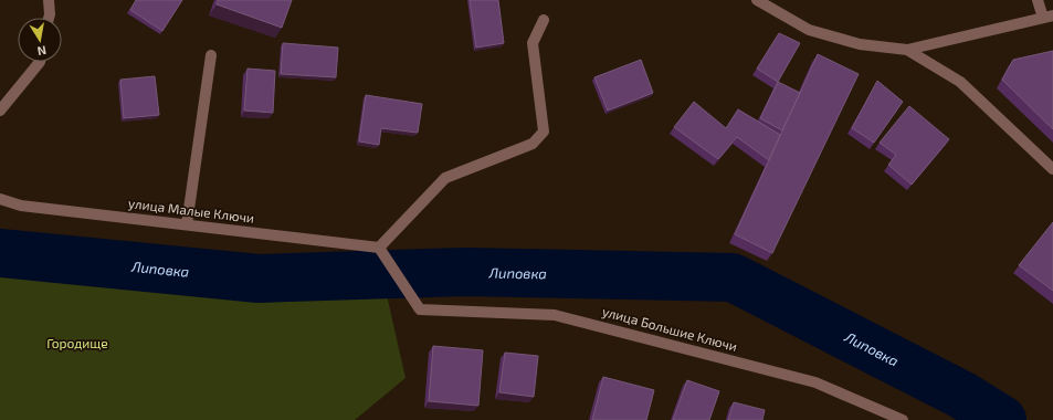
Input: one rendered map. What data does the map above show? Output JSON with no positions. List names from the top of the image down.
{
  "streets": {
    "street": ["улица Малые Ключи", "улица Большие Ключи"]
  },
  "crossings": [
    ["улица Малые Ключи", "улица Большие Ключи"]
  ],
  "water": ["Липовка"],
  "parks": ["Городище"],
  "north": "bottom"
}
